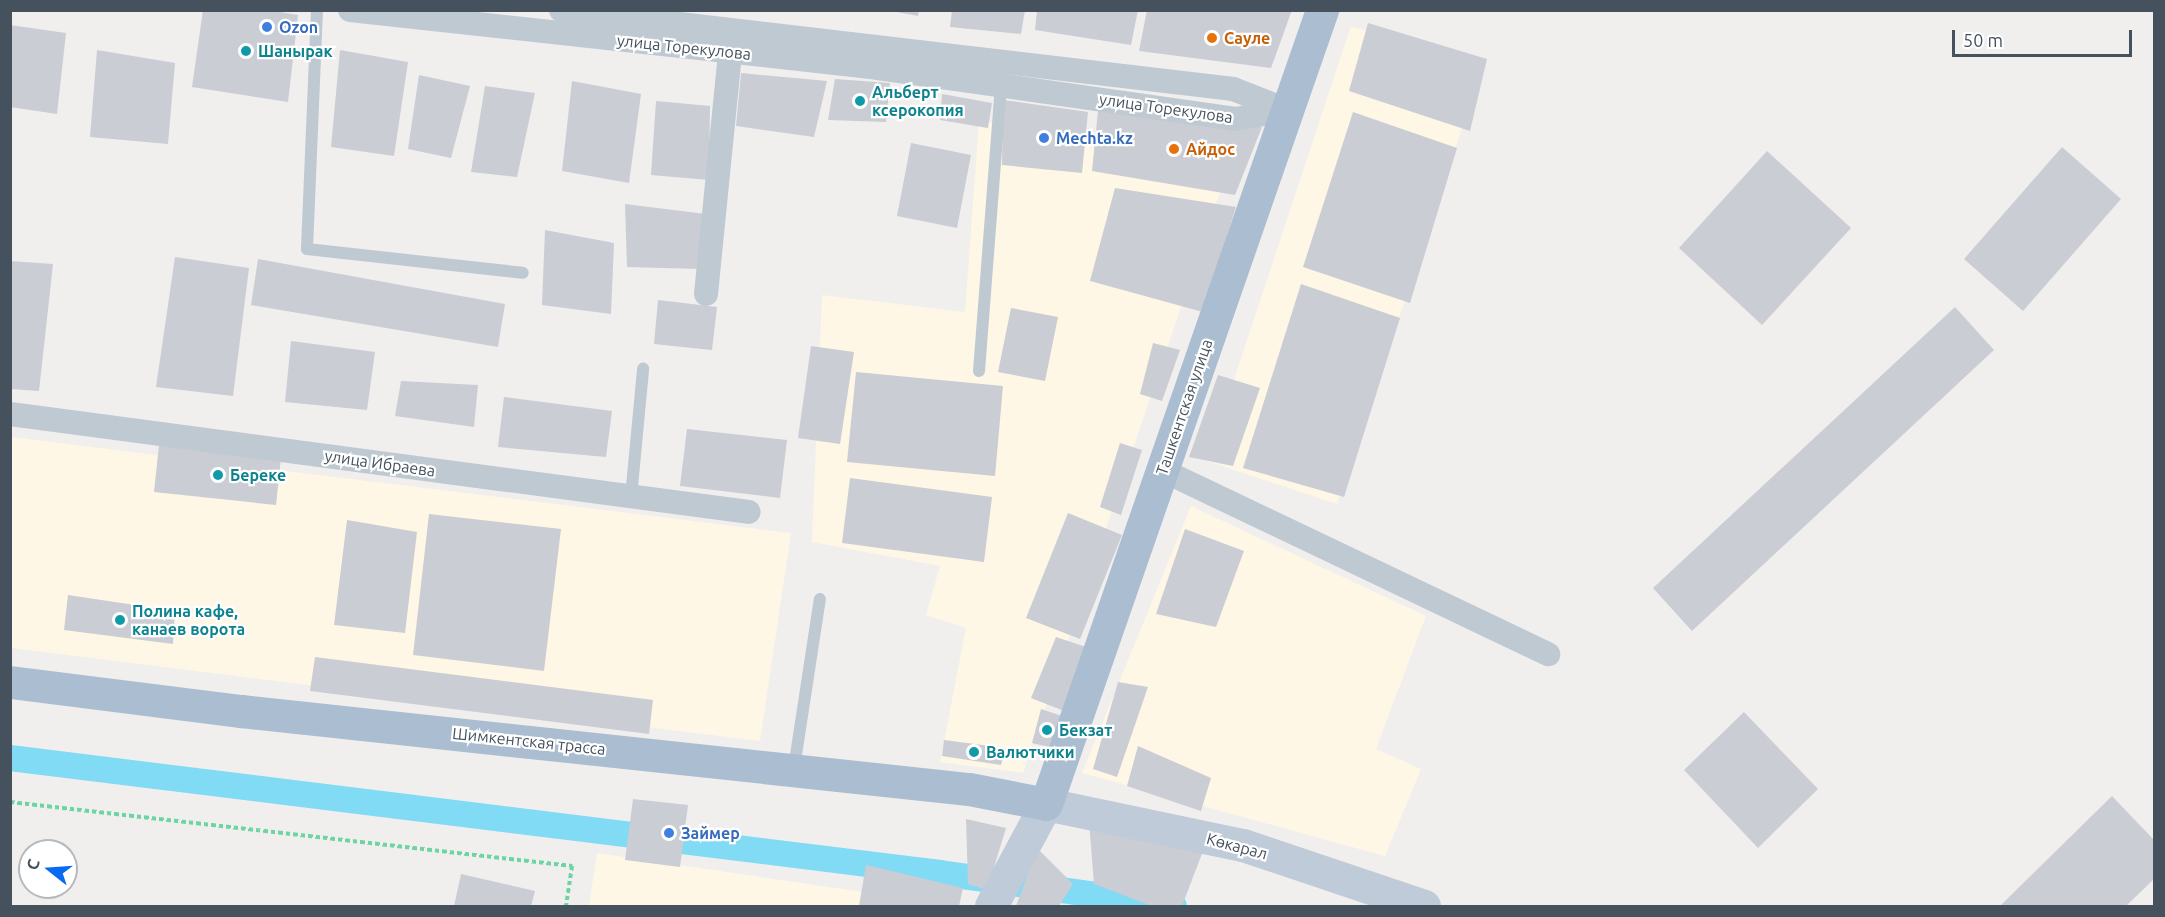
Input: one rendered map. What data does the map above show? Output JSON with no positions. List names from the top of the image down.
{
  "streets": {
    "main road": ["Ташкентская улица", "Шимкентская трасса", "Көкарал"],
    "street": ["улица Торекулова", "улица Ибраева"]
  },
  "crossings": [
    ["улица Торекулова", "Ташкентская улица"],
    ["Ташкентская улица", "Шимкентская трасса"],
    ["Ташкентская улица", "Көкарал"],
    ["Шимкентская трасса", "Көкарал"]
  ],
  "places": [
    "Ozon",
    "Сауле",
    "Шанырак",
    "Альберт ксерокопия",
    "Mechta.kz",
    "Айдос",
    "Береке",
    "Полина кафе, канаев ворота",
    "Бекзат",
    "Валютчики",
    "Займер"
  ],
  "scale_bar": "50 m",
  "north": "left"
}
